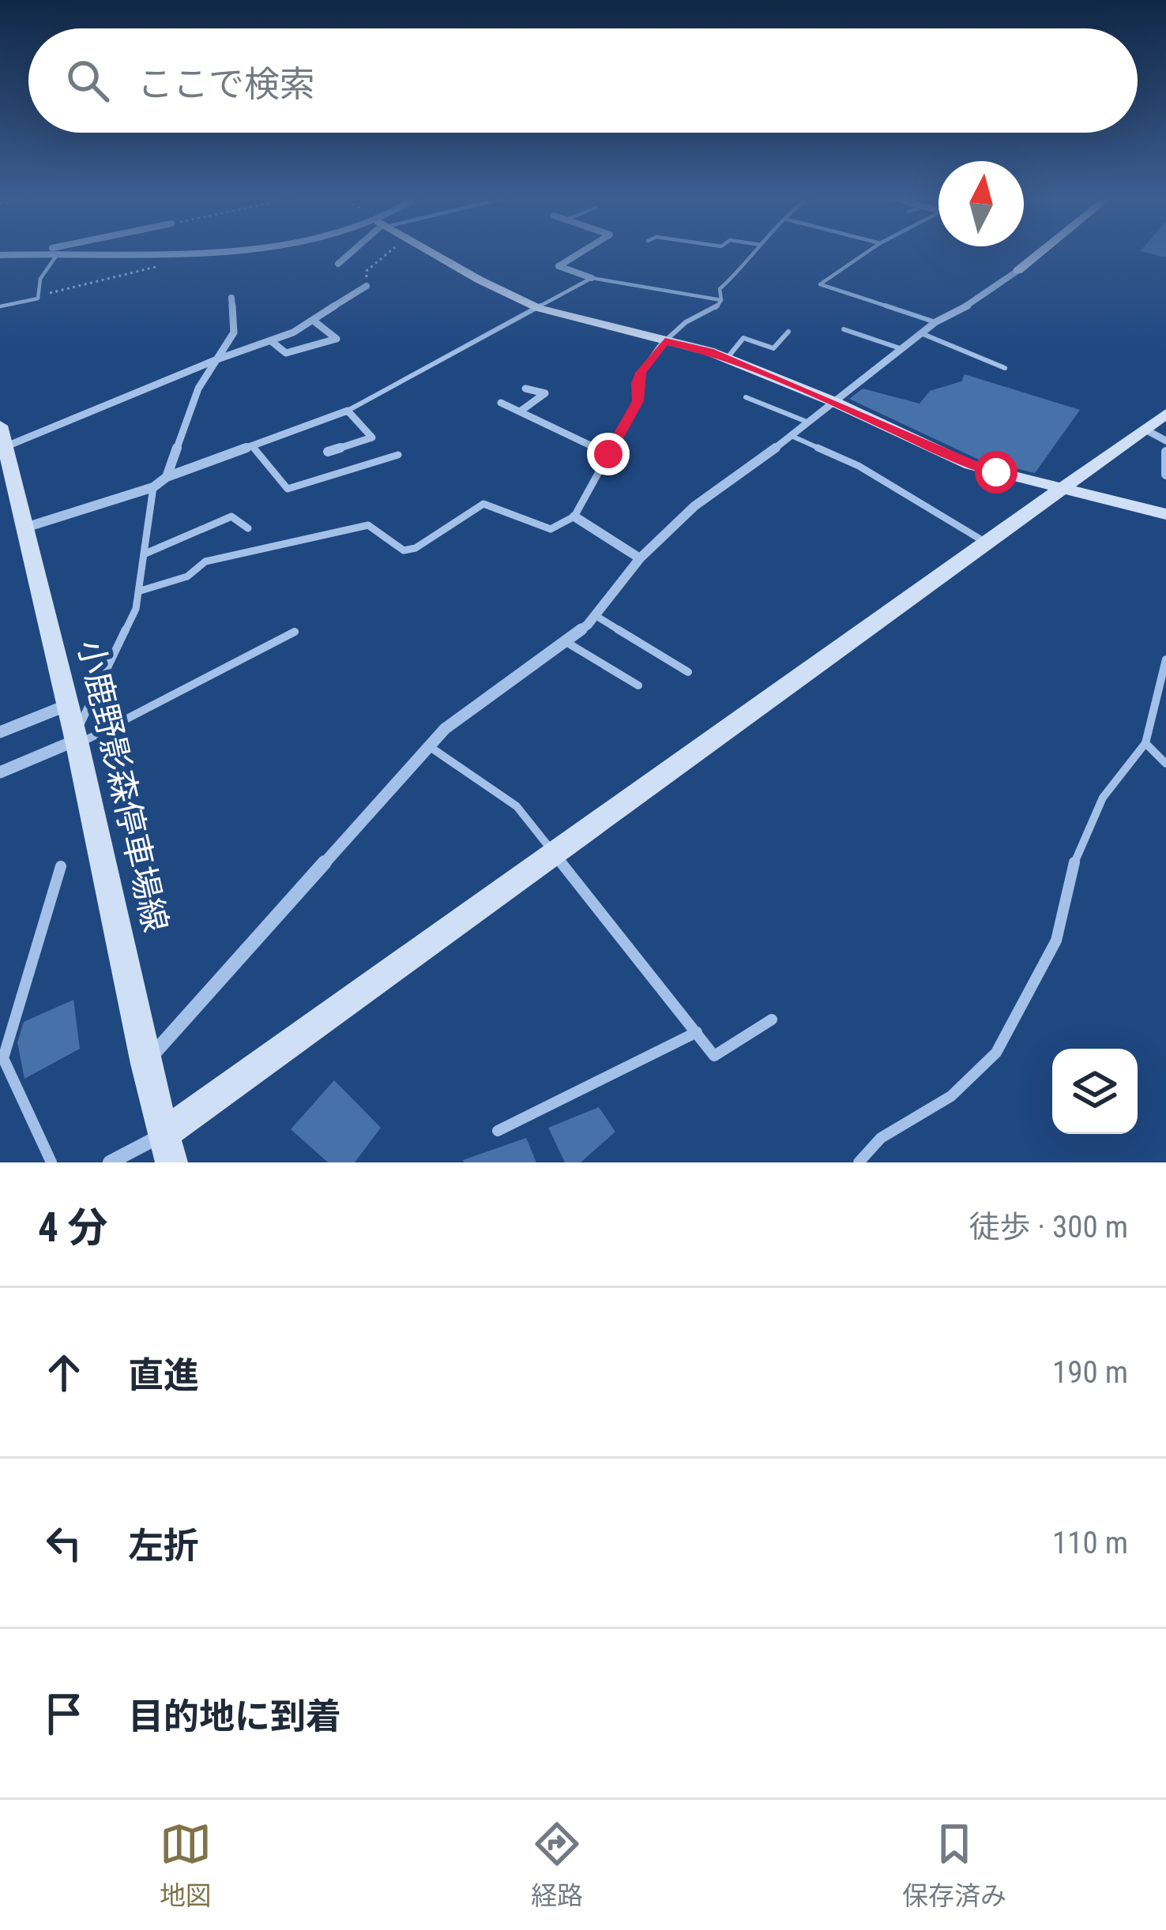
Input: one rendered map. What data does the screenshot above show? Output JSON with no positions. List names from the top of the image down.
{
  "streets": {
    "street": ["小鹿野影森停車場線"]
  },
  "north": "top",
  "page": {
    "search": "ここで検索",
    "heading": ["4 分", "徒歩 · 300 m"],
    "list": [
      ["直進", "190 m"],
      ["左折", "110 m"],
      "目的地に到着"
    ],
    "nav": ["地図", "経路", "保存済み"]
  }
}
